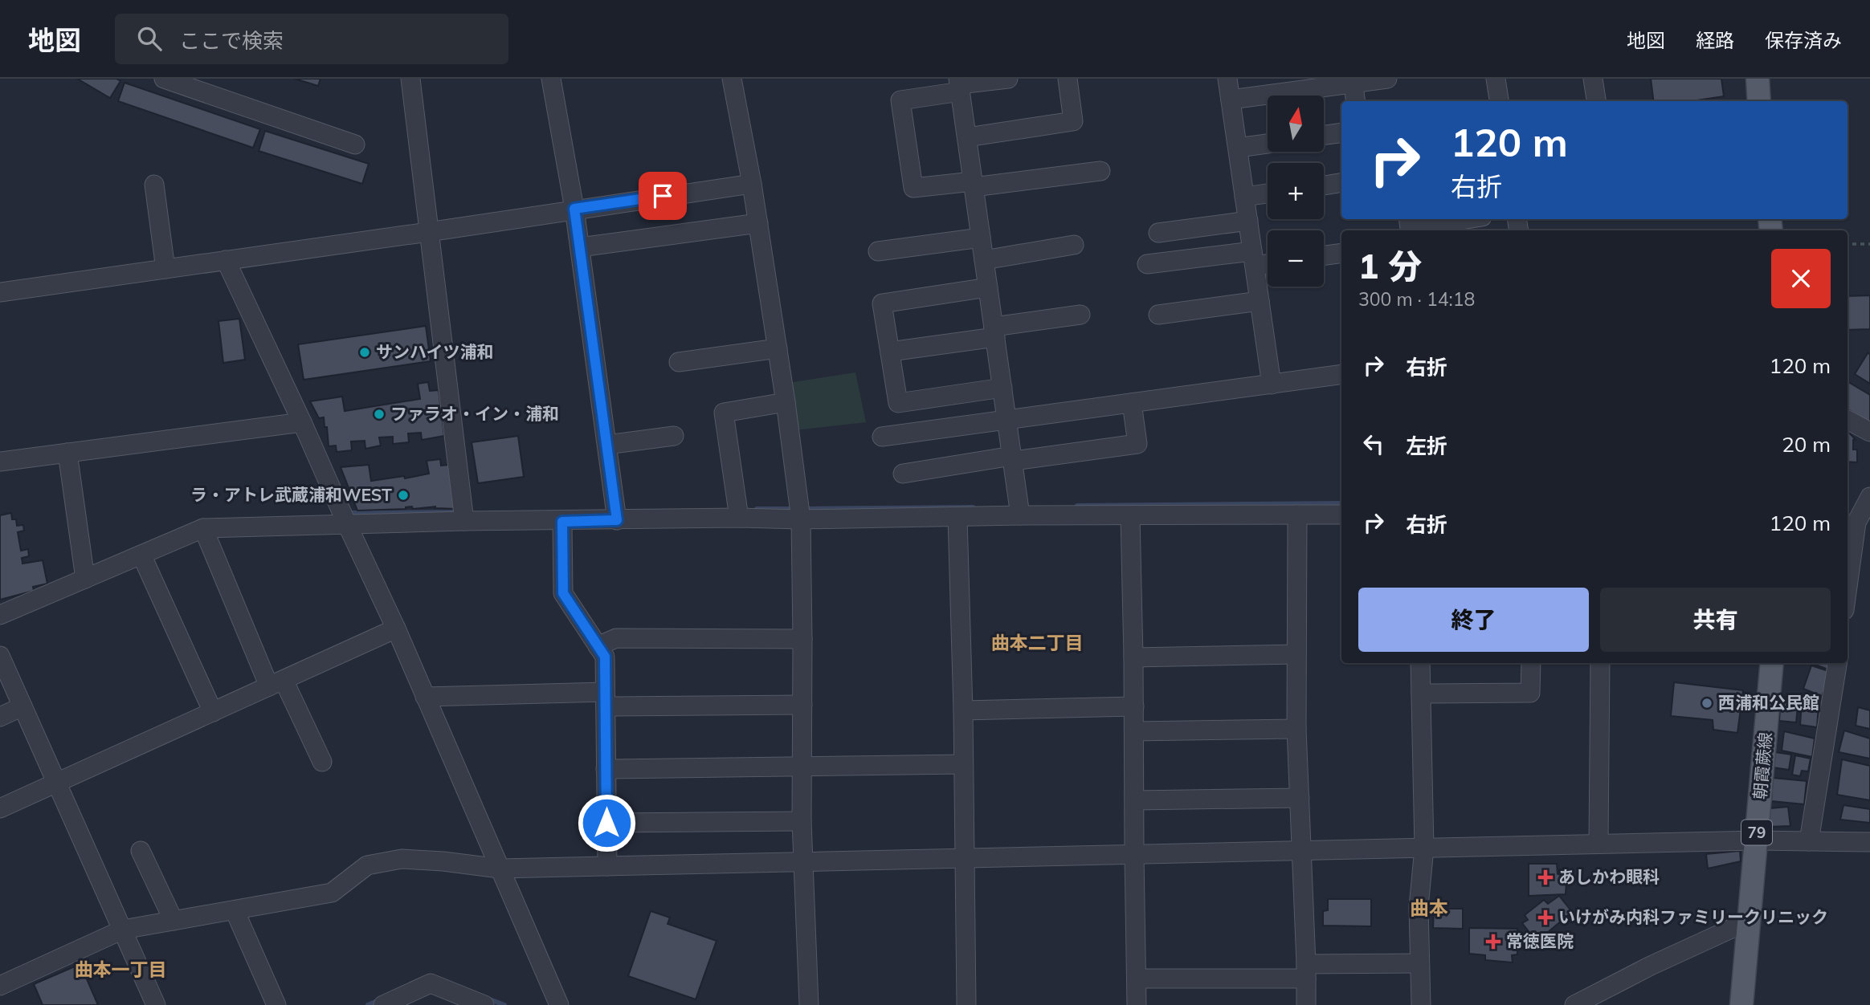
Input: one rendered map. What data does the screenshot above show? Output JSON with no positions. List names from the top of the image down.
{
  "streets": {
    "main road": ["朝霞蕨線", "79"]
  },
  "districts": ["曲本二丁目", "曲本", "曲本一丁目"],
  "places": {
    "other": [
      "サンハイツ浦和",
      "ファラオ・イン・浦和",
      "ラ・アトレ武蔵浦和WEST",
      "西浦和公民館"
    ],
    "health": ["あしかわ眼科", "いけがみ内科ファミリークリニック", "常徳医院"]
  },
  "north": "top",
  "page": {
    "header": "地図",
    "search": "ここで検索",
    "nav": ["地図", "経路", "保存済み"],
    "map_buttons": ["+", "−"],
    "turn": ["120 m", "右折"],
    "heading": ["1 分", "300 m · 14:18"],
    "list": [
      {
        "name": "右折",
        "value": "120 m"
      },
      {
        "name": "左折",
        "value": "20 m"
      },
      {
        "name": "右折",
        "value": "120 m"
      }
    ],
    "buttons": ["終了", "共有"]
  }
}
